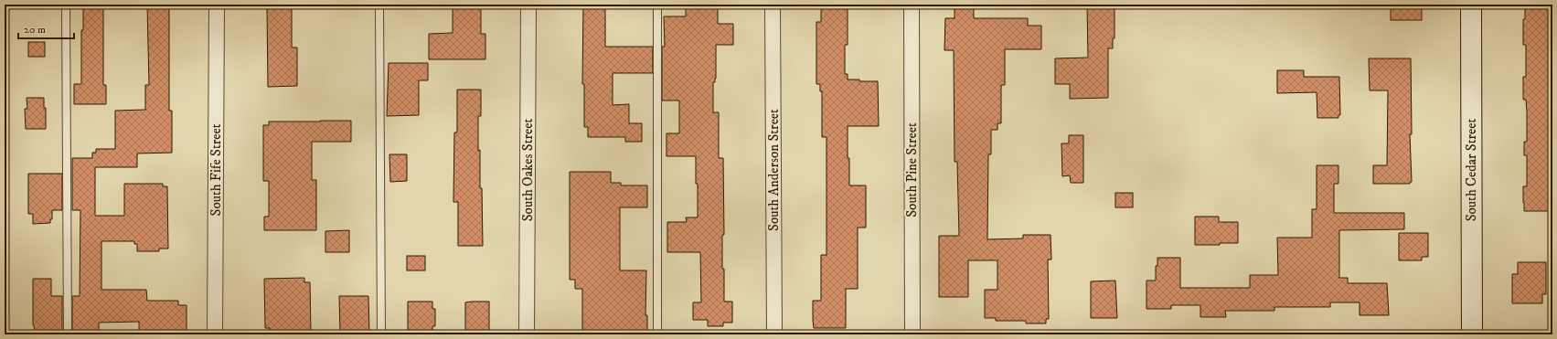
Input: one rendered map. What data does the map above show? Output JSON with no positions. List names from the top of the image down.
{
  "streets": {
    "main road": ["South Cedar Street"],
    "street": [
      "South Fife Street",
      "South Oakes Street",
      "South Anderson Street",
      "South Pine Street"
    ]
  },
  "scale_bar": "20 m"
}
